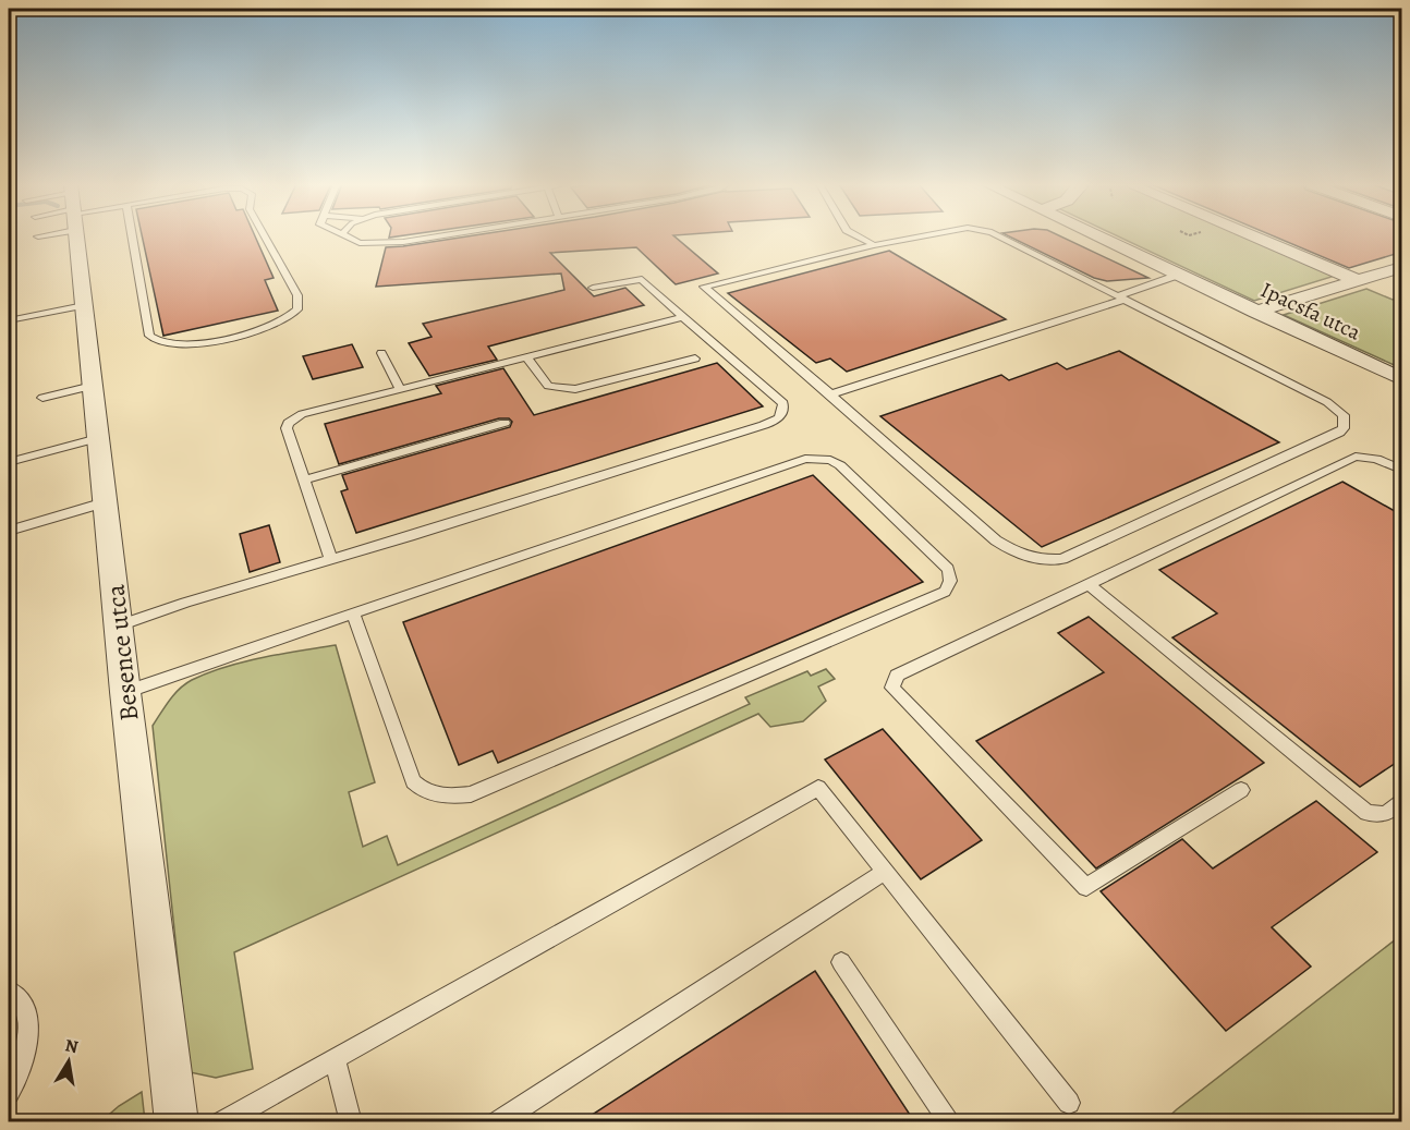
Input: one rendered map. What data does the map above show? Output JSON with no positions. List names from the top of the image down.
{
  "streets": {
    "street": ["Ipacsfa utca", "Besence utca"]
  },
  "north": "top"
}
